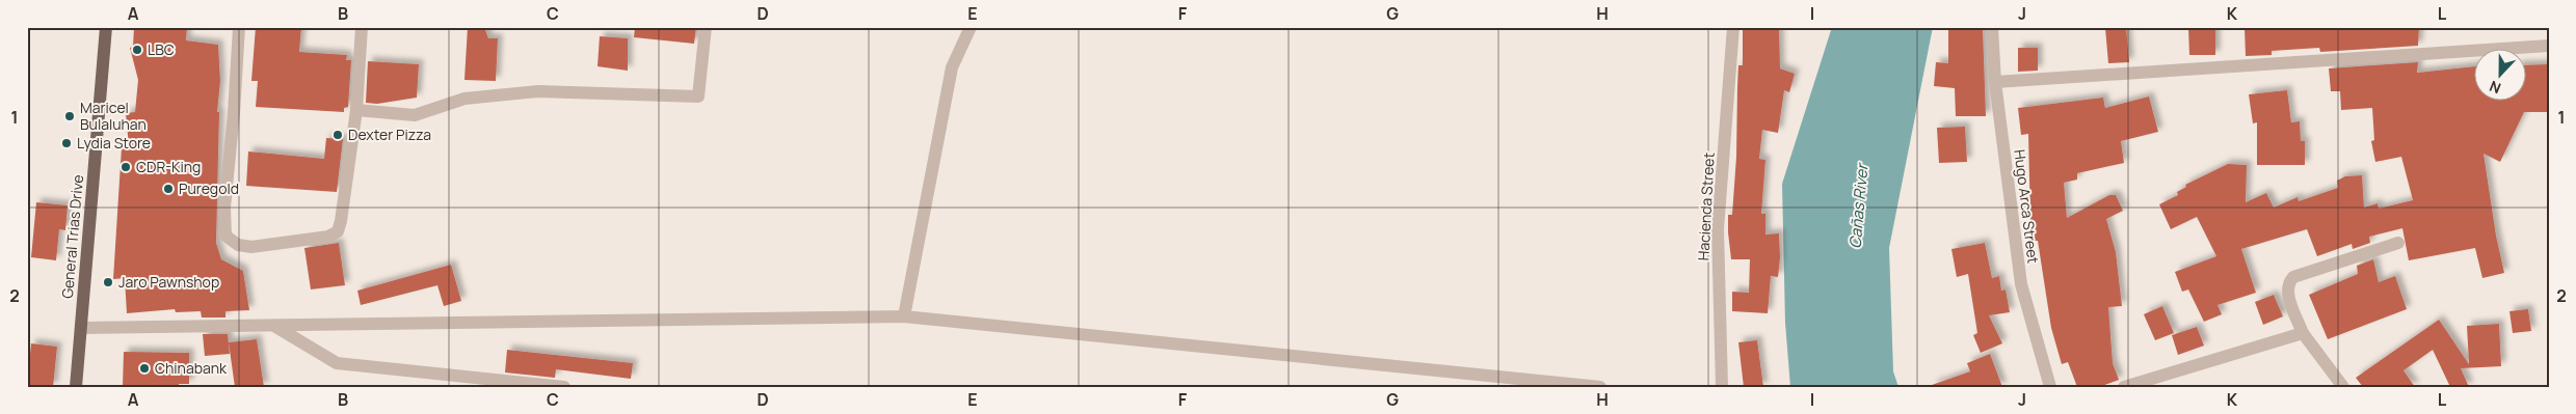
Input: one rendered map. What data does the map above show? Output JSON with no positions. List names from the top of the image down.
{
  "streets": {
    "main road": ["General Trias Drive"],
    "street": ["Hacienda Street", "Hugo Arca Street"]
  },
  "water": ["Cañas River"],
  "places": [
    "LBC",
    "Maricel Bulaluhan",
    "Dexter Pizza",
    "Lydia Store",
    "CDR-King",
    "Puregold",
    "Jaro Pawnshop",
    "Chinabank"
  ],
  "north": "bottom",
  "grid": {
    "columns": [
      "A",
      "B",
      "C",
      "D",
      "E",
      "F",
      "G",
      "H",
      "I",
      "J",
      "K",
      "L"
    ],
    "rows": ["1", "2"]
  }
}
